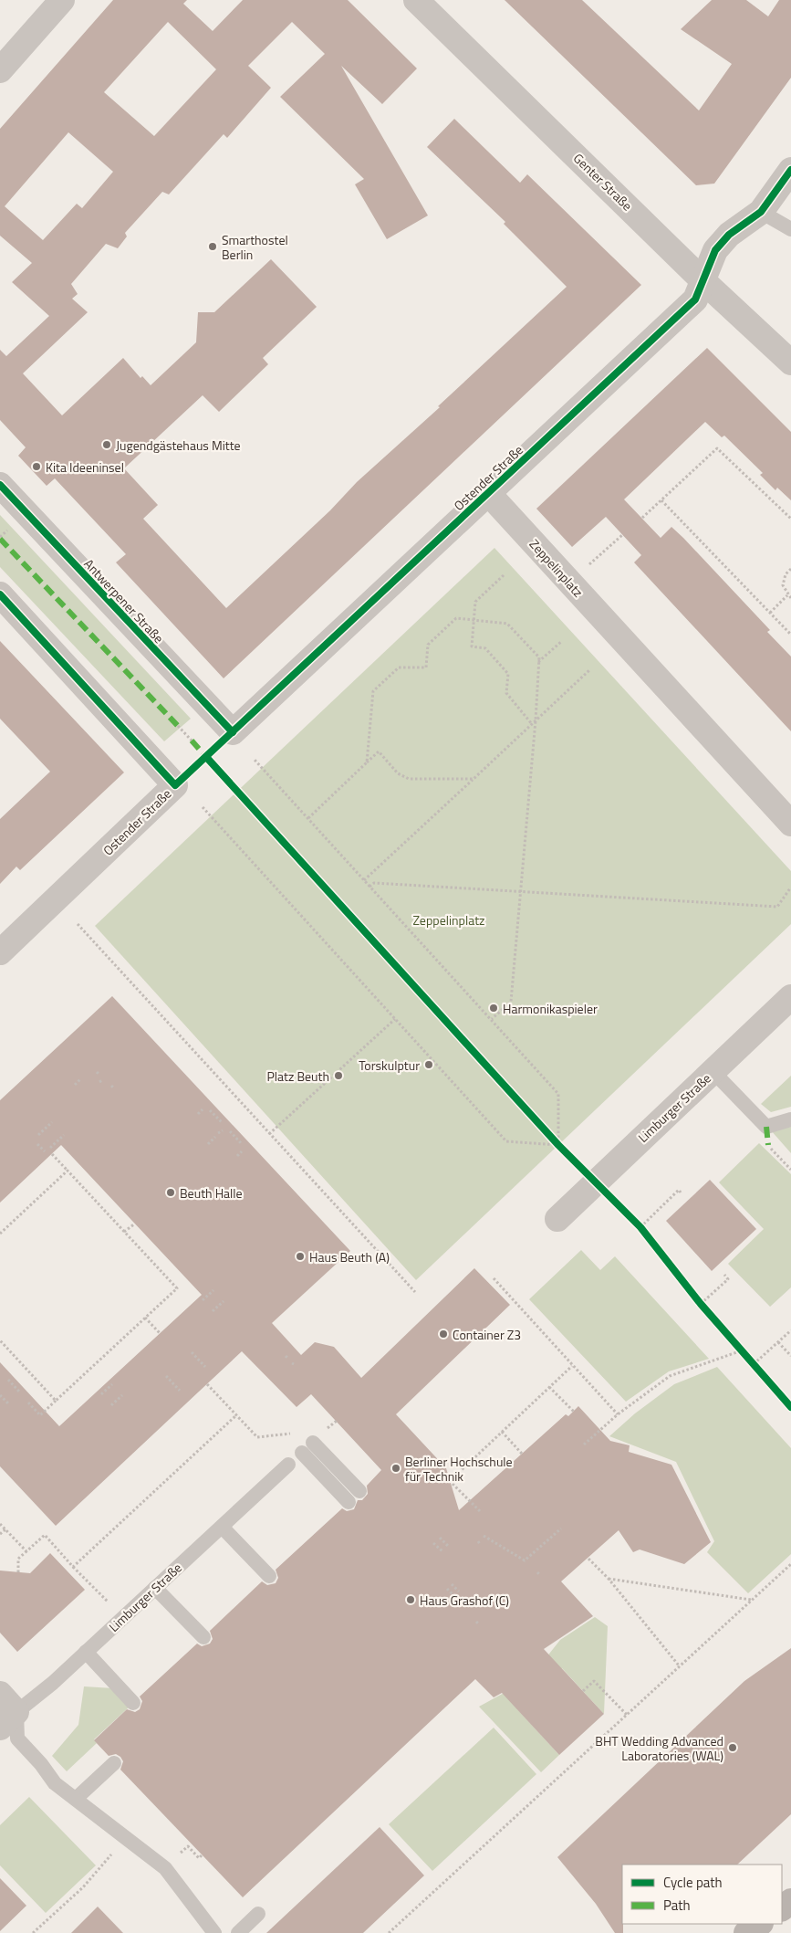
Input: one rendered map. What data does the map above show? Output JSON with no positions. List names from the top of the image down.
{
  "streets": {
    "street": [
      "Genter Straße",
      "Ostender Straße",
      "Zeppelinplatz",
      "Antwerpener Straße",
      "Limburger Straße"
    ]
  },
  "crossings": [
    ["Genter Straße", "Ostender Straße"],
    ["Ostender Straße", "Zeppelinplatz"],
    ["Ostender Straße", "Antwerpener Straße"]
  ],
  "parks": ["Zeppelinplatz"],
  "places": [
    "Smarthostel Berlin",
    "Jugendgästehaus Mitte",
    "Kita Ideeninsel",
    "Harmonikaspieler",
    "Torskulptur",
    "Platz Beuth",
    "Beuth Halle",
    "Haus Beuth (A)",
    "Container Z3",
    "Berliner Hochschule für Technik",
    "Haus Grashof (C)",
    "BHT Wedding Advanced Laboratories (WAL)"
  ],
  "legend": ["Cycle path", "Path"]
}
